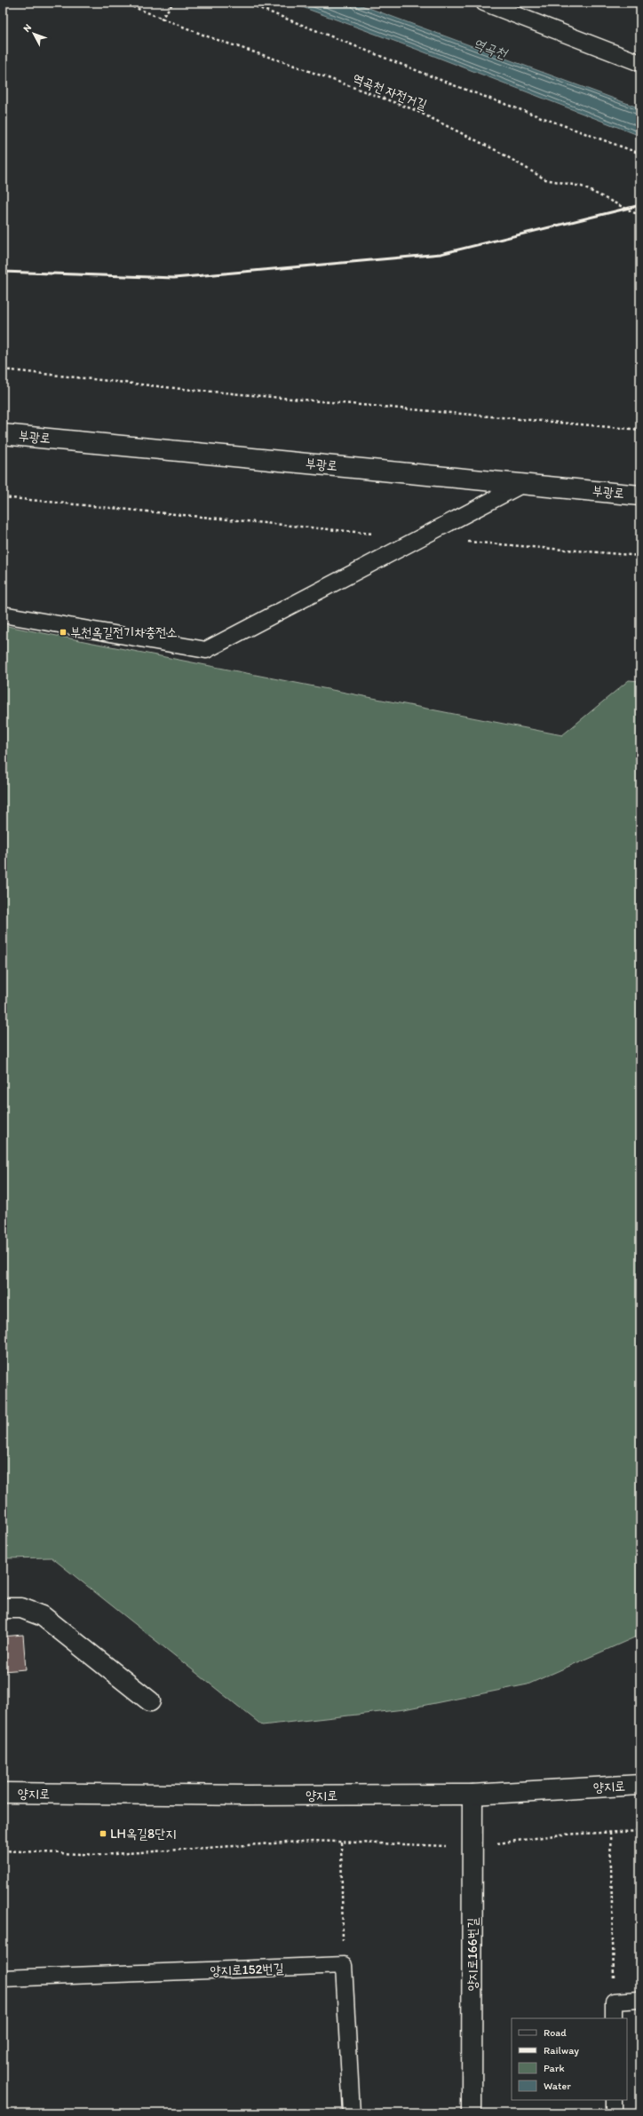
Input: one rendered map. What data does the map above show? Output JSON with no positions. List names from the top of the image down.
{
  "streets": {
    "street": ["부광로", "양지로", "양지로166번길"],
    "lane": ["양지로152번길"],
    "path": ["역곡천 자전거길"]
  },
  "crossings": [
    ["양지로", "양지로166번길"]
  ],
  "water": ["역곡천"],
  "places": {
    "transit": ["부천옥길전기차충전소", "LH옥길8단지"]
  },
  "legend": [
    "Road",
    "Railway",
    "Park",
    "Water"
  ],
  "north": "top left"
}
